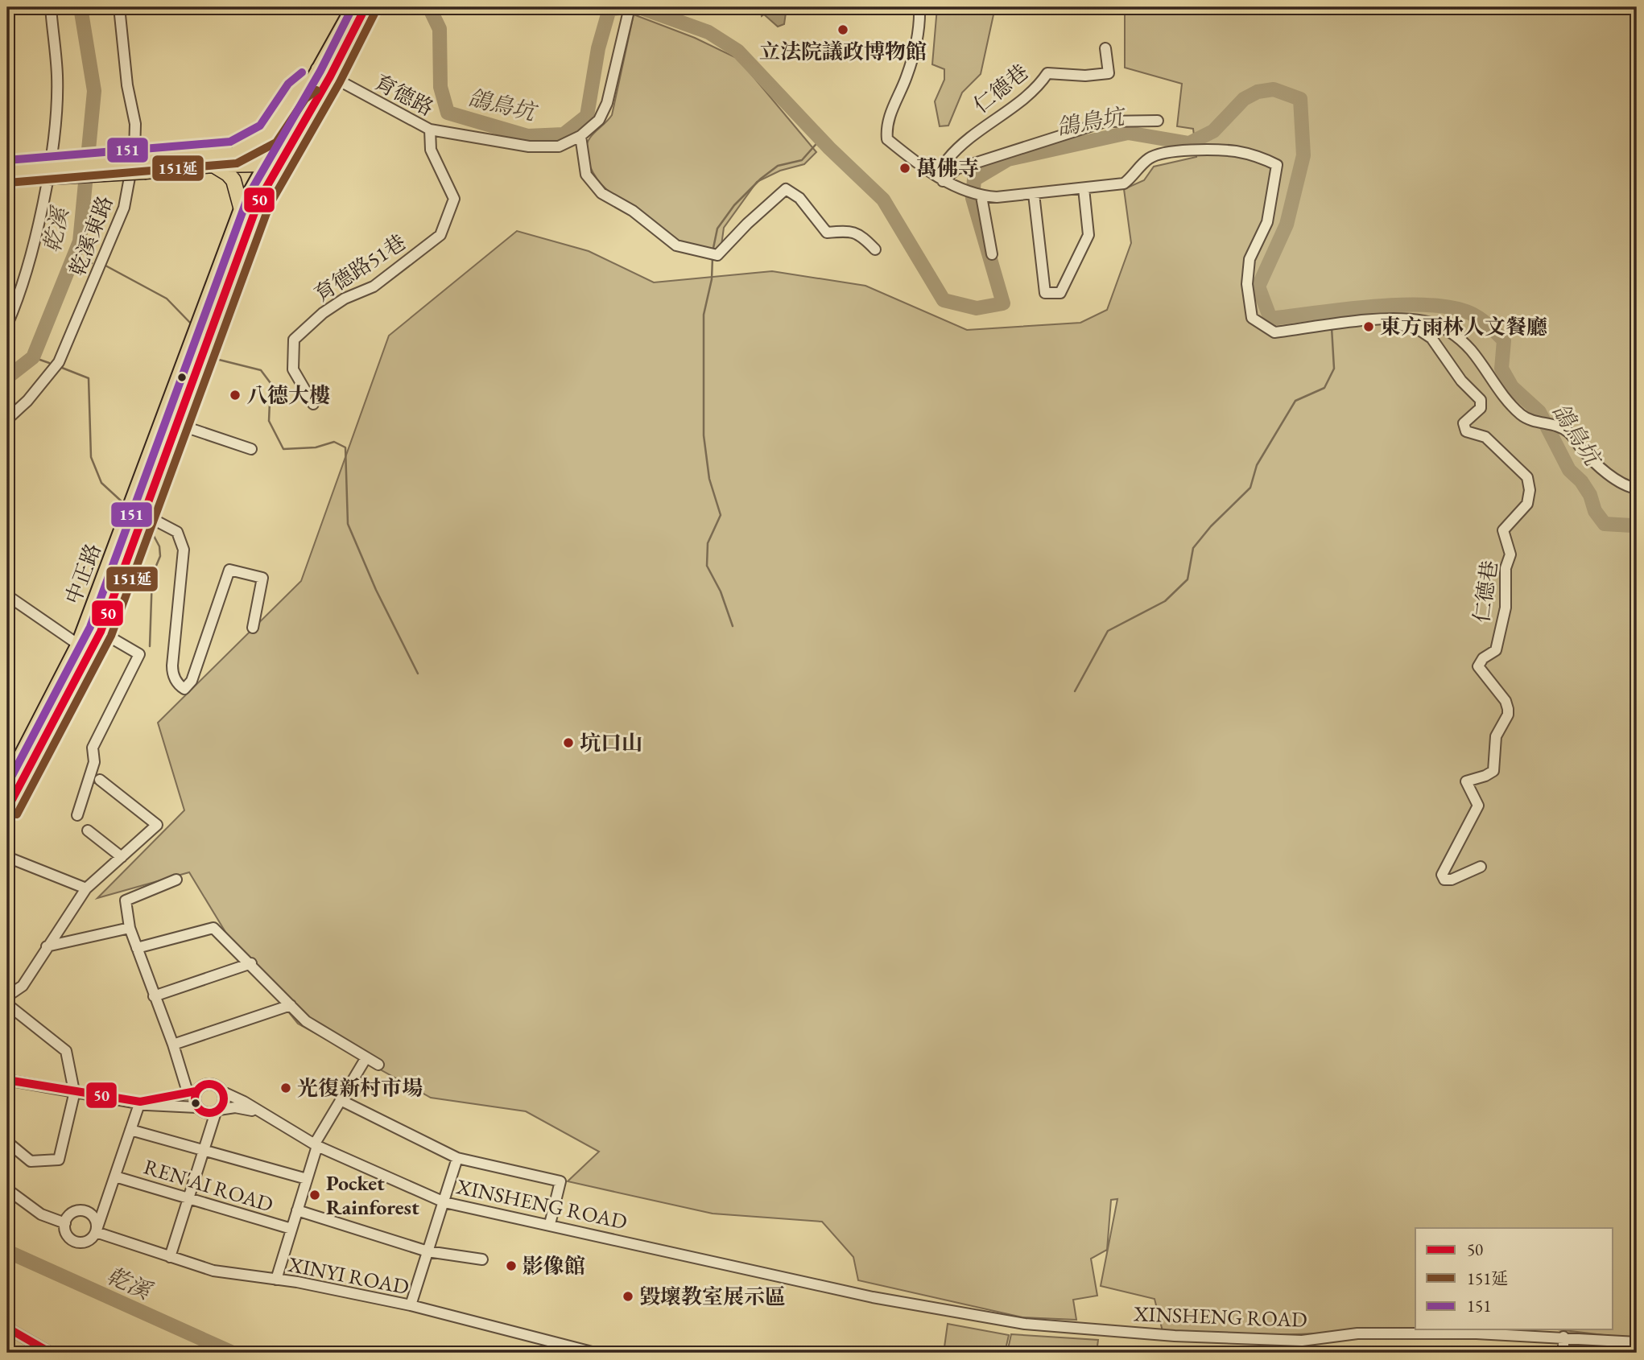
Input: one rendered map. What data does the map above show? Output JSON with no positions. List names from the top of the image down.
{
  "streets": {
    "main road": ["中正路"],
    "street": [
      "仁德巷",
      "育德路",
      "乾溪東路",
      "育德路51巷",
      "REN'AI ROAD",
      "XINSHENG ROAD",
      "XINYI ROAD"
    ]
  },
  "crossings": [
    ["育德路", "育德路51巷"]
  ],
  "water": ["鴿鳥坑", "乾溪"],
  "places": [
    "立法院議政博物館",
    "萬佛寺",
    "東方雨林人文餐廳",
    "八德大樓",
    "坑口山",
    "光復新村市場",
    "Pocket Rainforest",
    "影像館",
    "毀壞教室展示區"
  ],
  "lines": ["transit line 50", "transit line 151", "transit line 151延"],
  "legend": ["50", "151延", "151"]
}
